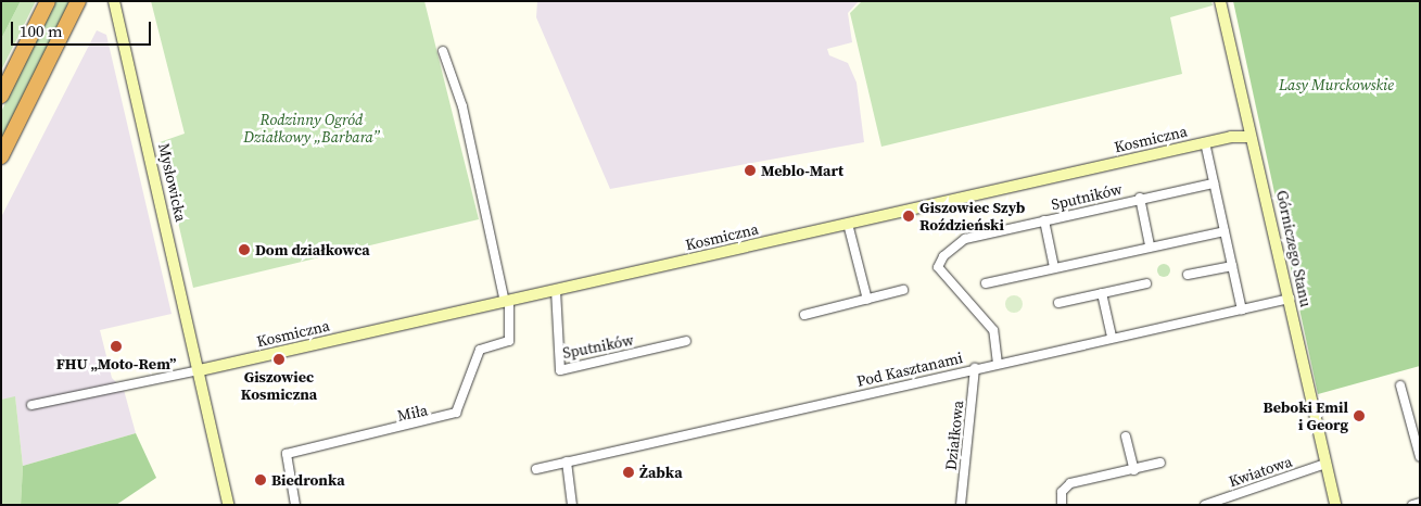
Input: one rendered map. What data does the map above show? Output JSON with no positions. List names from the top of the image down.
{
  "streets": {
    "street": [
      "Kosmiczna",
      "Mysłowicka",
      "Sputników",
      "Górniczego Stanu",
      "Pod Kasztanami",
      "Miła",
      "Działkowa",
      "Kwiatowa"
    ]
  },
  "crossings": [
    ["Kosmiczna", "Mysłowicka"],
    ["Kosmiczna", "Sputników"],
    ["Kosmiczna", "Górniczego Stanu"],
    ["Kosmiczna", "Miła"],
    ["Sputników", "Pod Kasztanami"],
    ["Górniczego Stanu", "Pod Kasztanami"],
    ["Górniczego Stanu", "Kwiatowa"],
    ["Pod Kasztanami", "Działkowa"]
  ],
  "parks": ["Lasy Murckowskie", "Rodzinny Ogród Działkowy „Barbara”"],
  "places": [
    "Meblo-Mart",
    "Giszowiec Szyb Roździeński",
    "Dom działkowca",
    "FHU „Moto-Rem”",
    "Giszowiec Kosmiczna",
    "Beboki Emil i Georg",
    "Żabka",
    "Biedronka"
  ],
  "scale_bar": "100 m"
}
